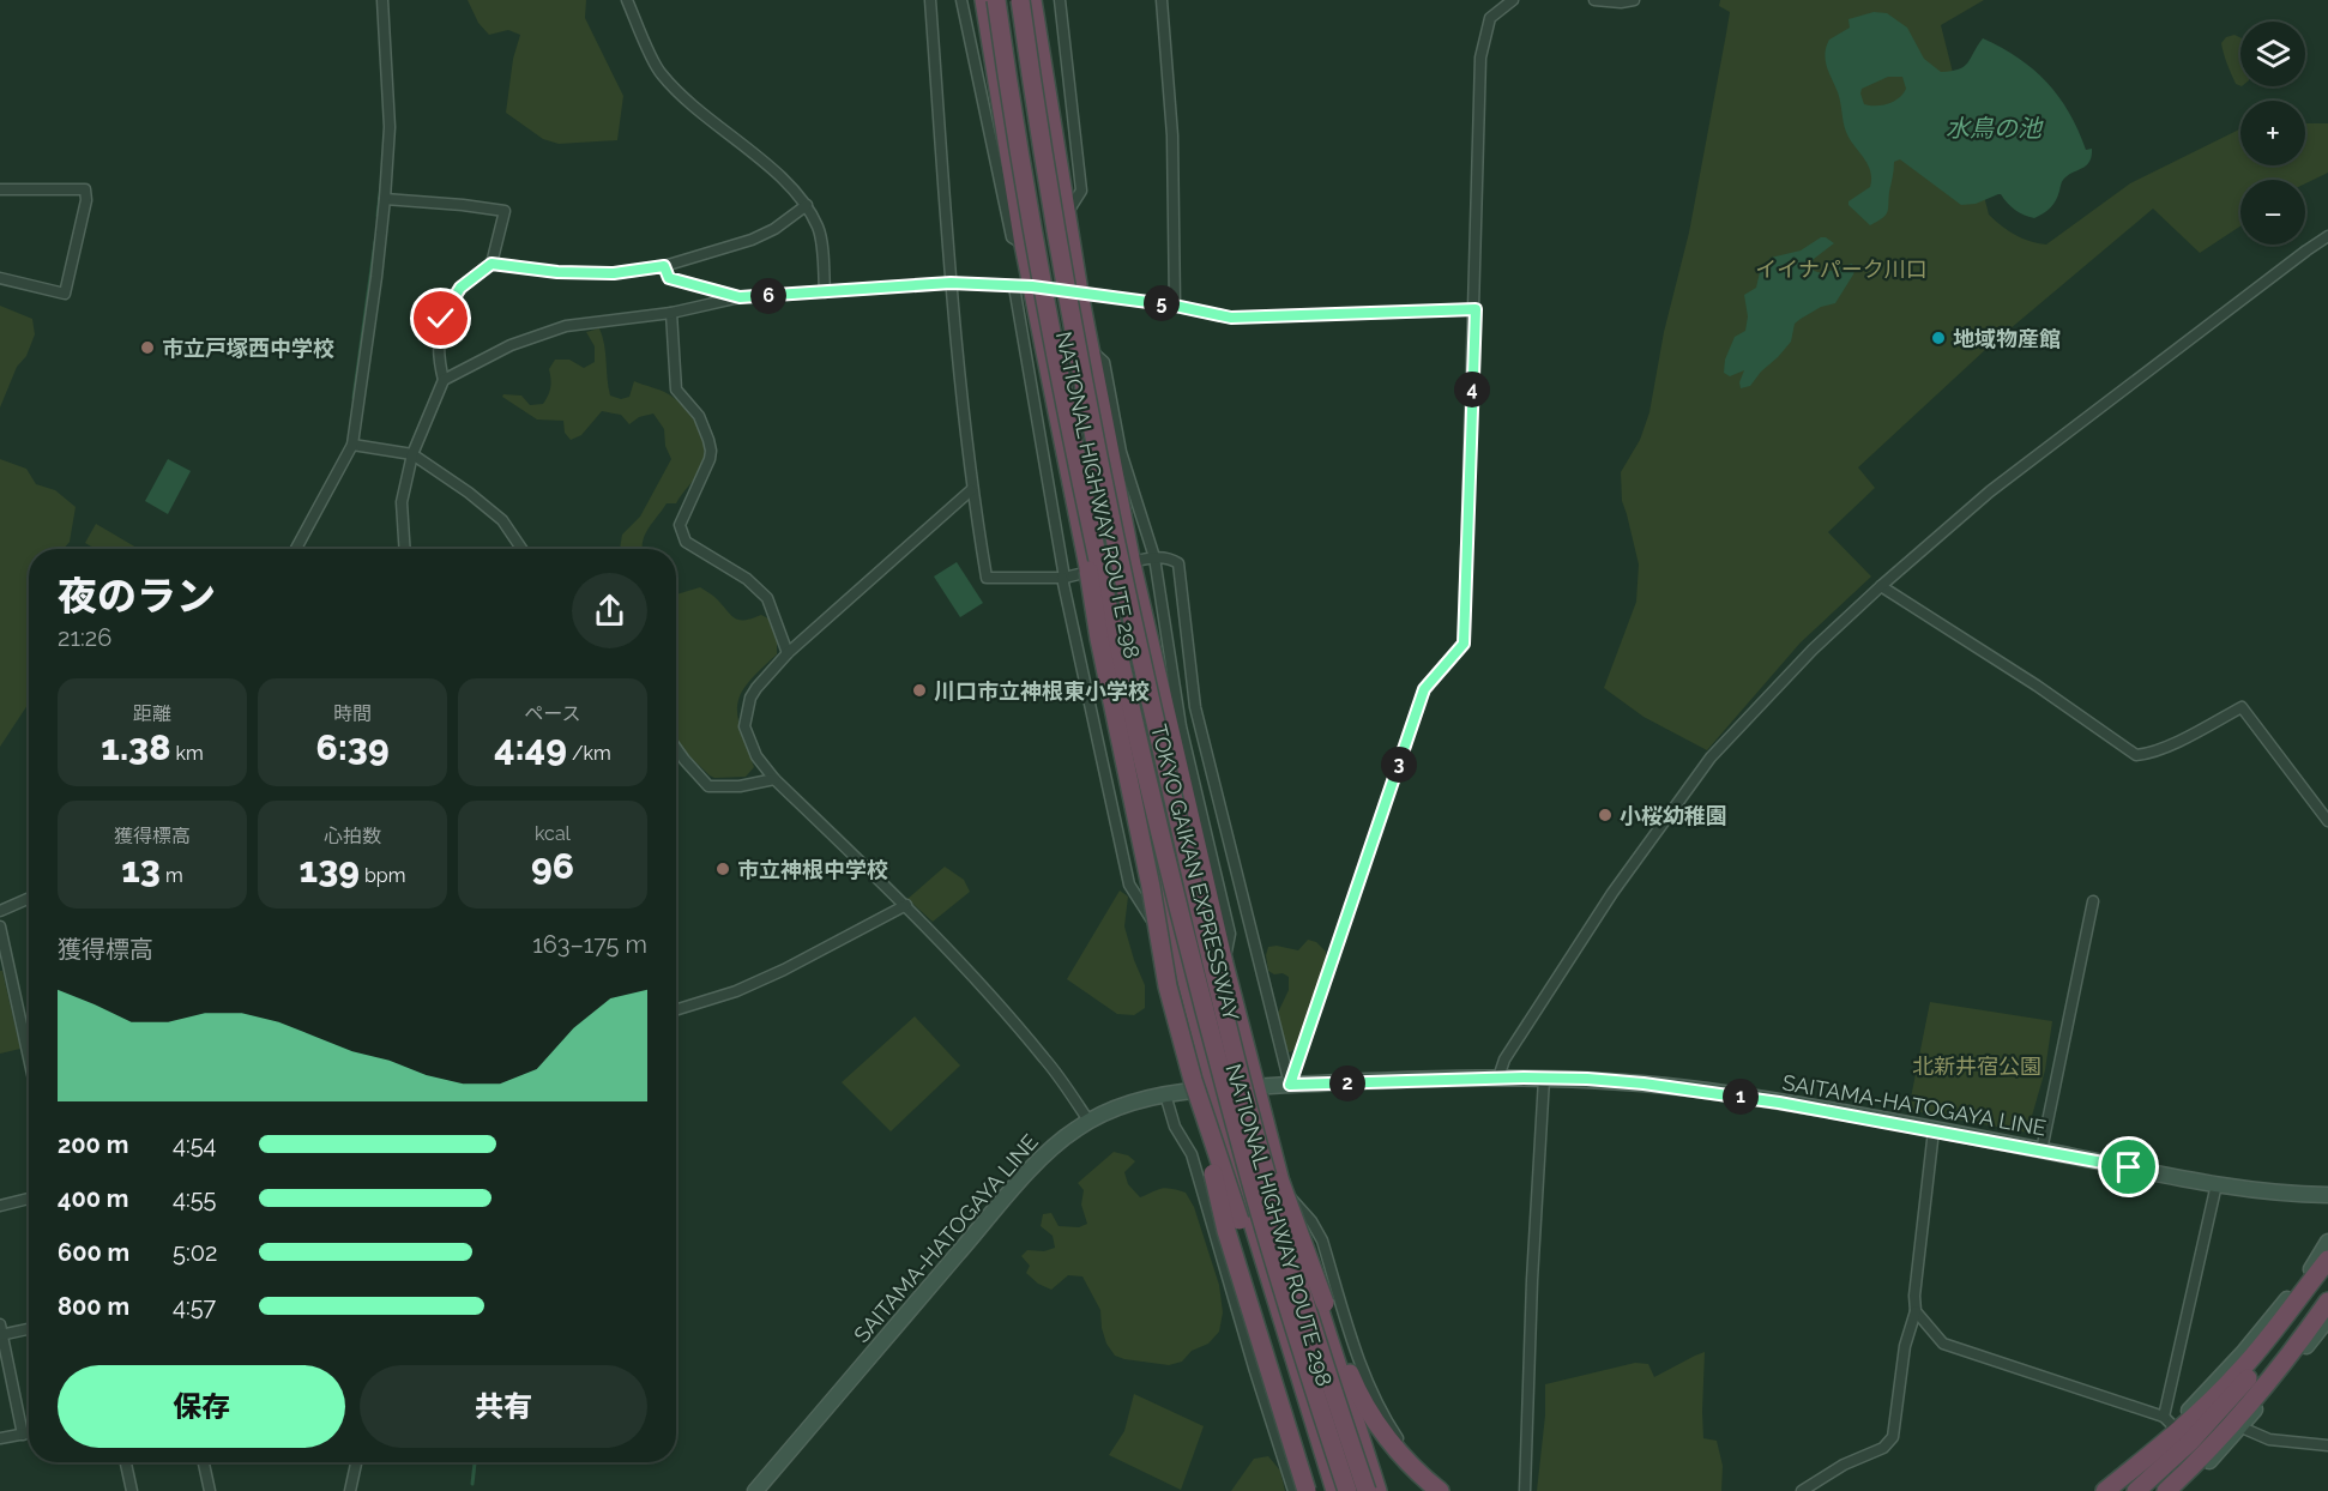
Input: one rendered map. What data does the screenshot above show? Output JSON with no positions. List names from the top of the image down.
{
  "streets": {
    "highway": ["NATIONAL HIGHWAY ROUTE 298", "TOKYO GAIKAN EXPRESSWAY"],
    "main road": ["SAITAMA-HATOGAYA LINE"]
  },
  "crossings": [
    ["NATIONAL HIGHWAY ROUTE 298", "SAITAMA-HATOGAYA LINE"]
  ],
  "water": ["水鳥の池"],
  "parks": ["イイナパーク川口", "北新井宿公園"],
  "places": [
    "地域物産館",
    "市立戸塚西中学校",
    "川口市立神根東小学校",
    "小桜幼稚園",
    "市立神根中学校"
  ],
  "page": {
    "map_buttons": ["+", "−"],
    "pins": [
      "6",
      "5",
      "4",
      "3",
      "2",
      "1"
    ],
    "heading": ["夜のラン", "21:26"],
    "stats": [
      ["距離", "1.38 km"],
      ["時間", "6:39"],
      ["ペース", "4:49 /km"],
      ["獲得標高", "13 m"],
      ["心拍数", "139 bpm"],
      ["kcal", "96"]
    ],
    "chart": ["獲得標高", "163–175 m"],
    "list": [
      {
        "name": "200 m",
        "note": "4:54"
      },
      {
        "name": "400 m",
        "note": "4:55"
      },
      {
        "name": "600 m",
        "note": "5:02"
      },
      {
        "name": "800 m",
        "note": "4:57"
      }
    ],
    "buttons": ["保存", "共有"]
  }
}
